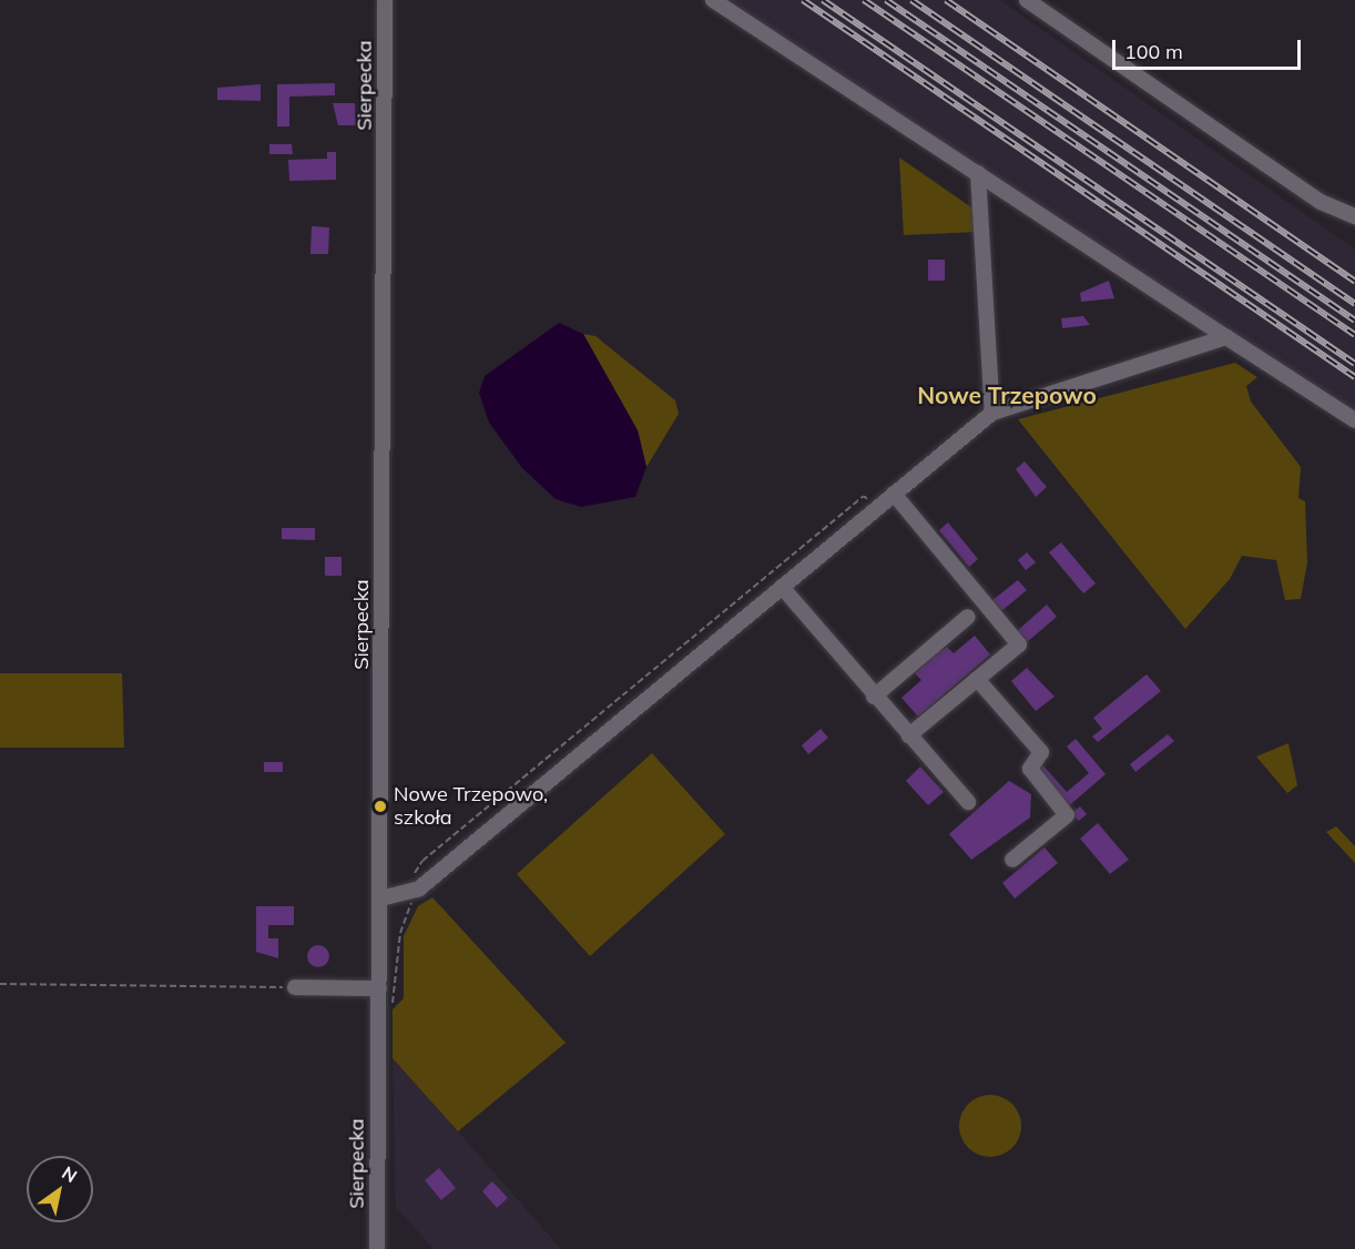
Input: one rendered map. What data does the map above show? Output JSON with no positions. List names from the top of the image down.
{
  "streets": {
    "street": ["Sierpecka"]
  },
  "districts": ["Nowe Trzepowo"],
  "places": ["Nowe Trzepowo, szkoła"],
  "scale_bar": "100 m",
  "north": "top right"
}
